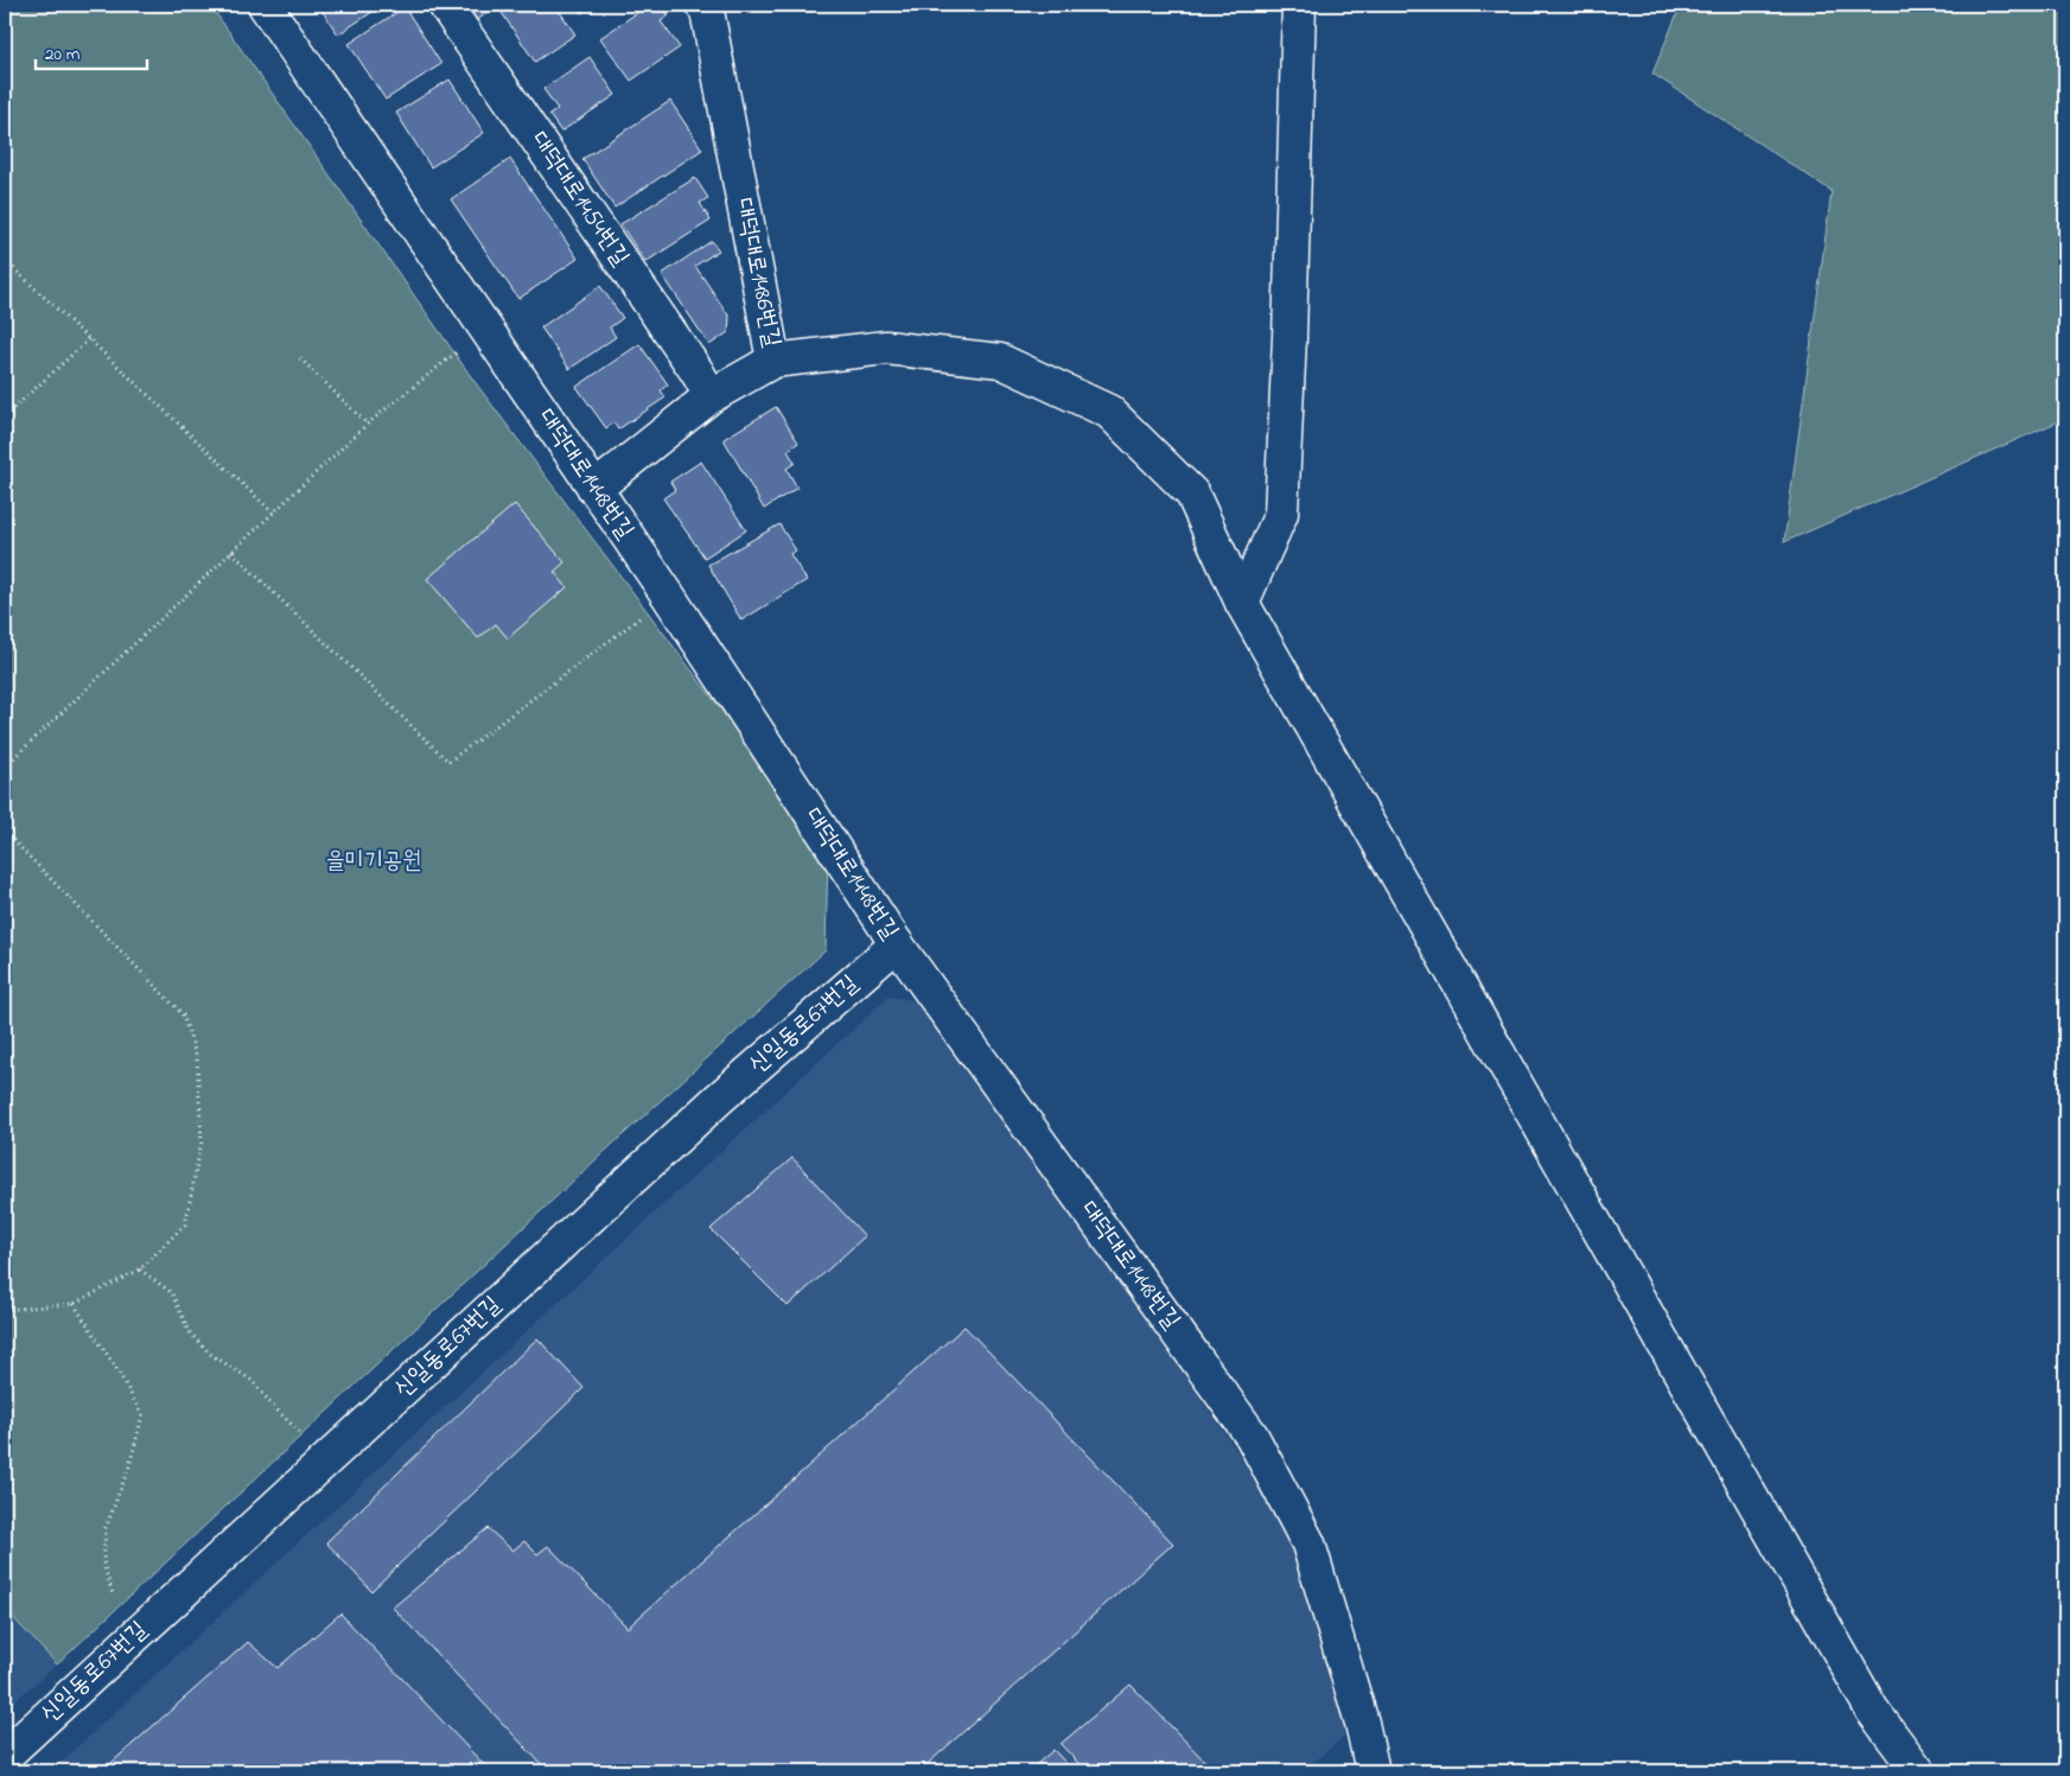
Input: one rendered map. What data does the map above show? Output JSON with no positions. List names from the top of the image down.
{
  "streets": {
    "street": [
      "대덕대로1454번길",
      "대덕대로1486번길",
      "대덕대로1448번길",
      "신일동로67번길"
    ]
  },
  "crossings": [
    ["대덕대로1454번길", "대덕대로1486번길"],
    ["대덕대로1486번길", "대덕대로1448번길"],
    ["대덕대로1448번길", "신일동로67번길"]
  ],
  "parks": ["을미기공원"],
  "scale_bar": "20 m"
}
